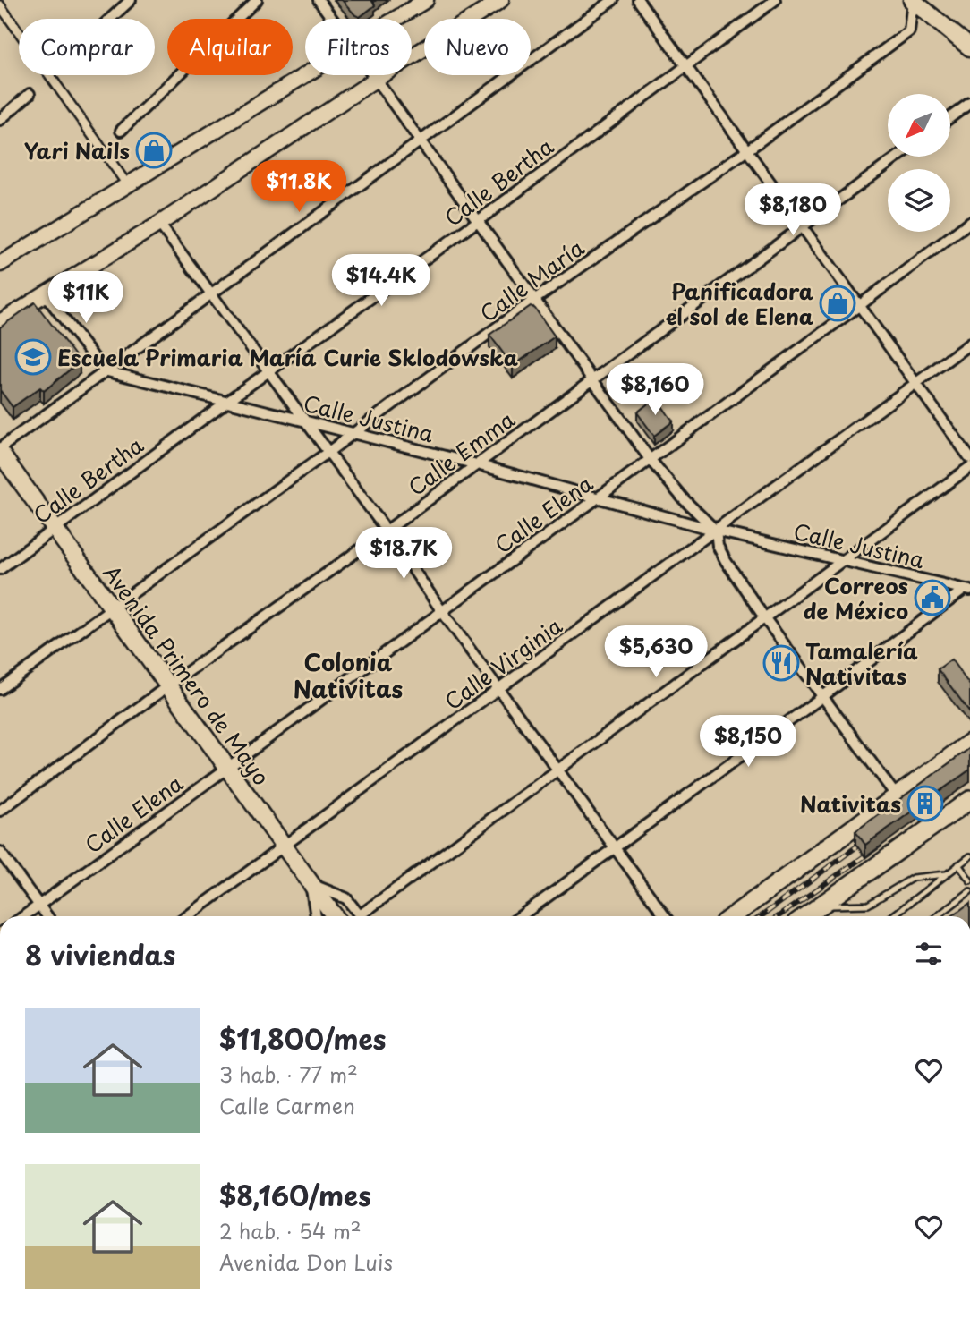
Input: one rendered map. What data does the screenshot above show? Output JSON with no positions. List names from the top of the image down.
{
  "streets": {
    "main road": ["Avenida Primero de Mayo"],
    "street": [
      "Calle Bertha",
      "Calle María",
      "Calle Justina",
      "Calle Emma",
      "Calle Elena",
      "Calle Virginia"
    ]
  },
  "crossings": [
    ["Calle Bertha", "Calle Justina"],
    ["Calle Bertha", "Avenida Primero de Mayo"],
    ["Calle María", "Calle Justina"],
    ["Calle María", "Avenida Primero de Mayo"],
    ["Calle Justina", "Calle Emma"],
    ["Calle Justina", "Calle Elena"],
    ["Calle Justina", "Calle Virginia"],
    ["Calle Emma", "Avenida Primero de Mayo"],
    ["Calle Elena", "Avenida Primero de Mayo"],
    ["Calle Virginia", "Avenida Primero de Mayo"]
  ],
  "districts": ["Colonia Nativitas"],
  "places": {
    "shop": ["Yari Nails", "Panificadora el sol de Elena"],
    "school or university": ["Escuela Primaria María Curie Sklodowska"],
    "public building": ["Correos de México"],
    "restaurant": ["Tamalería Nativitas"],
    "building": ["Nativitas"]
  },
  "north": "bottom left",
  "page": {
    "chip": [
      "Comprar",
      "Alquilar",
      "Filtros",
      "Nuevo"
    ],
    "price": [
      "$11.8K",
      "$8,180",
      "$14.4K",
      "$11K",
      "$8,160",
      "$18.7K",
      "$5,630",
      "$8,150"
    ],
    "heading": "8 viviendas",
    "list": [
      {
        "name": "$11,800/mes",
        "note": "3 hab. · 77 m² · Calle Carmen"
      },
      {
        "name": "$8,160/mes",
        "note": "2 hab. · 54 m² · Avenida Don Luis"
      }
    ]
  }
}
